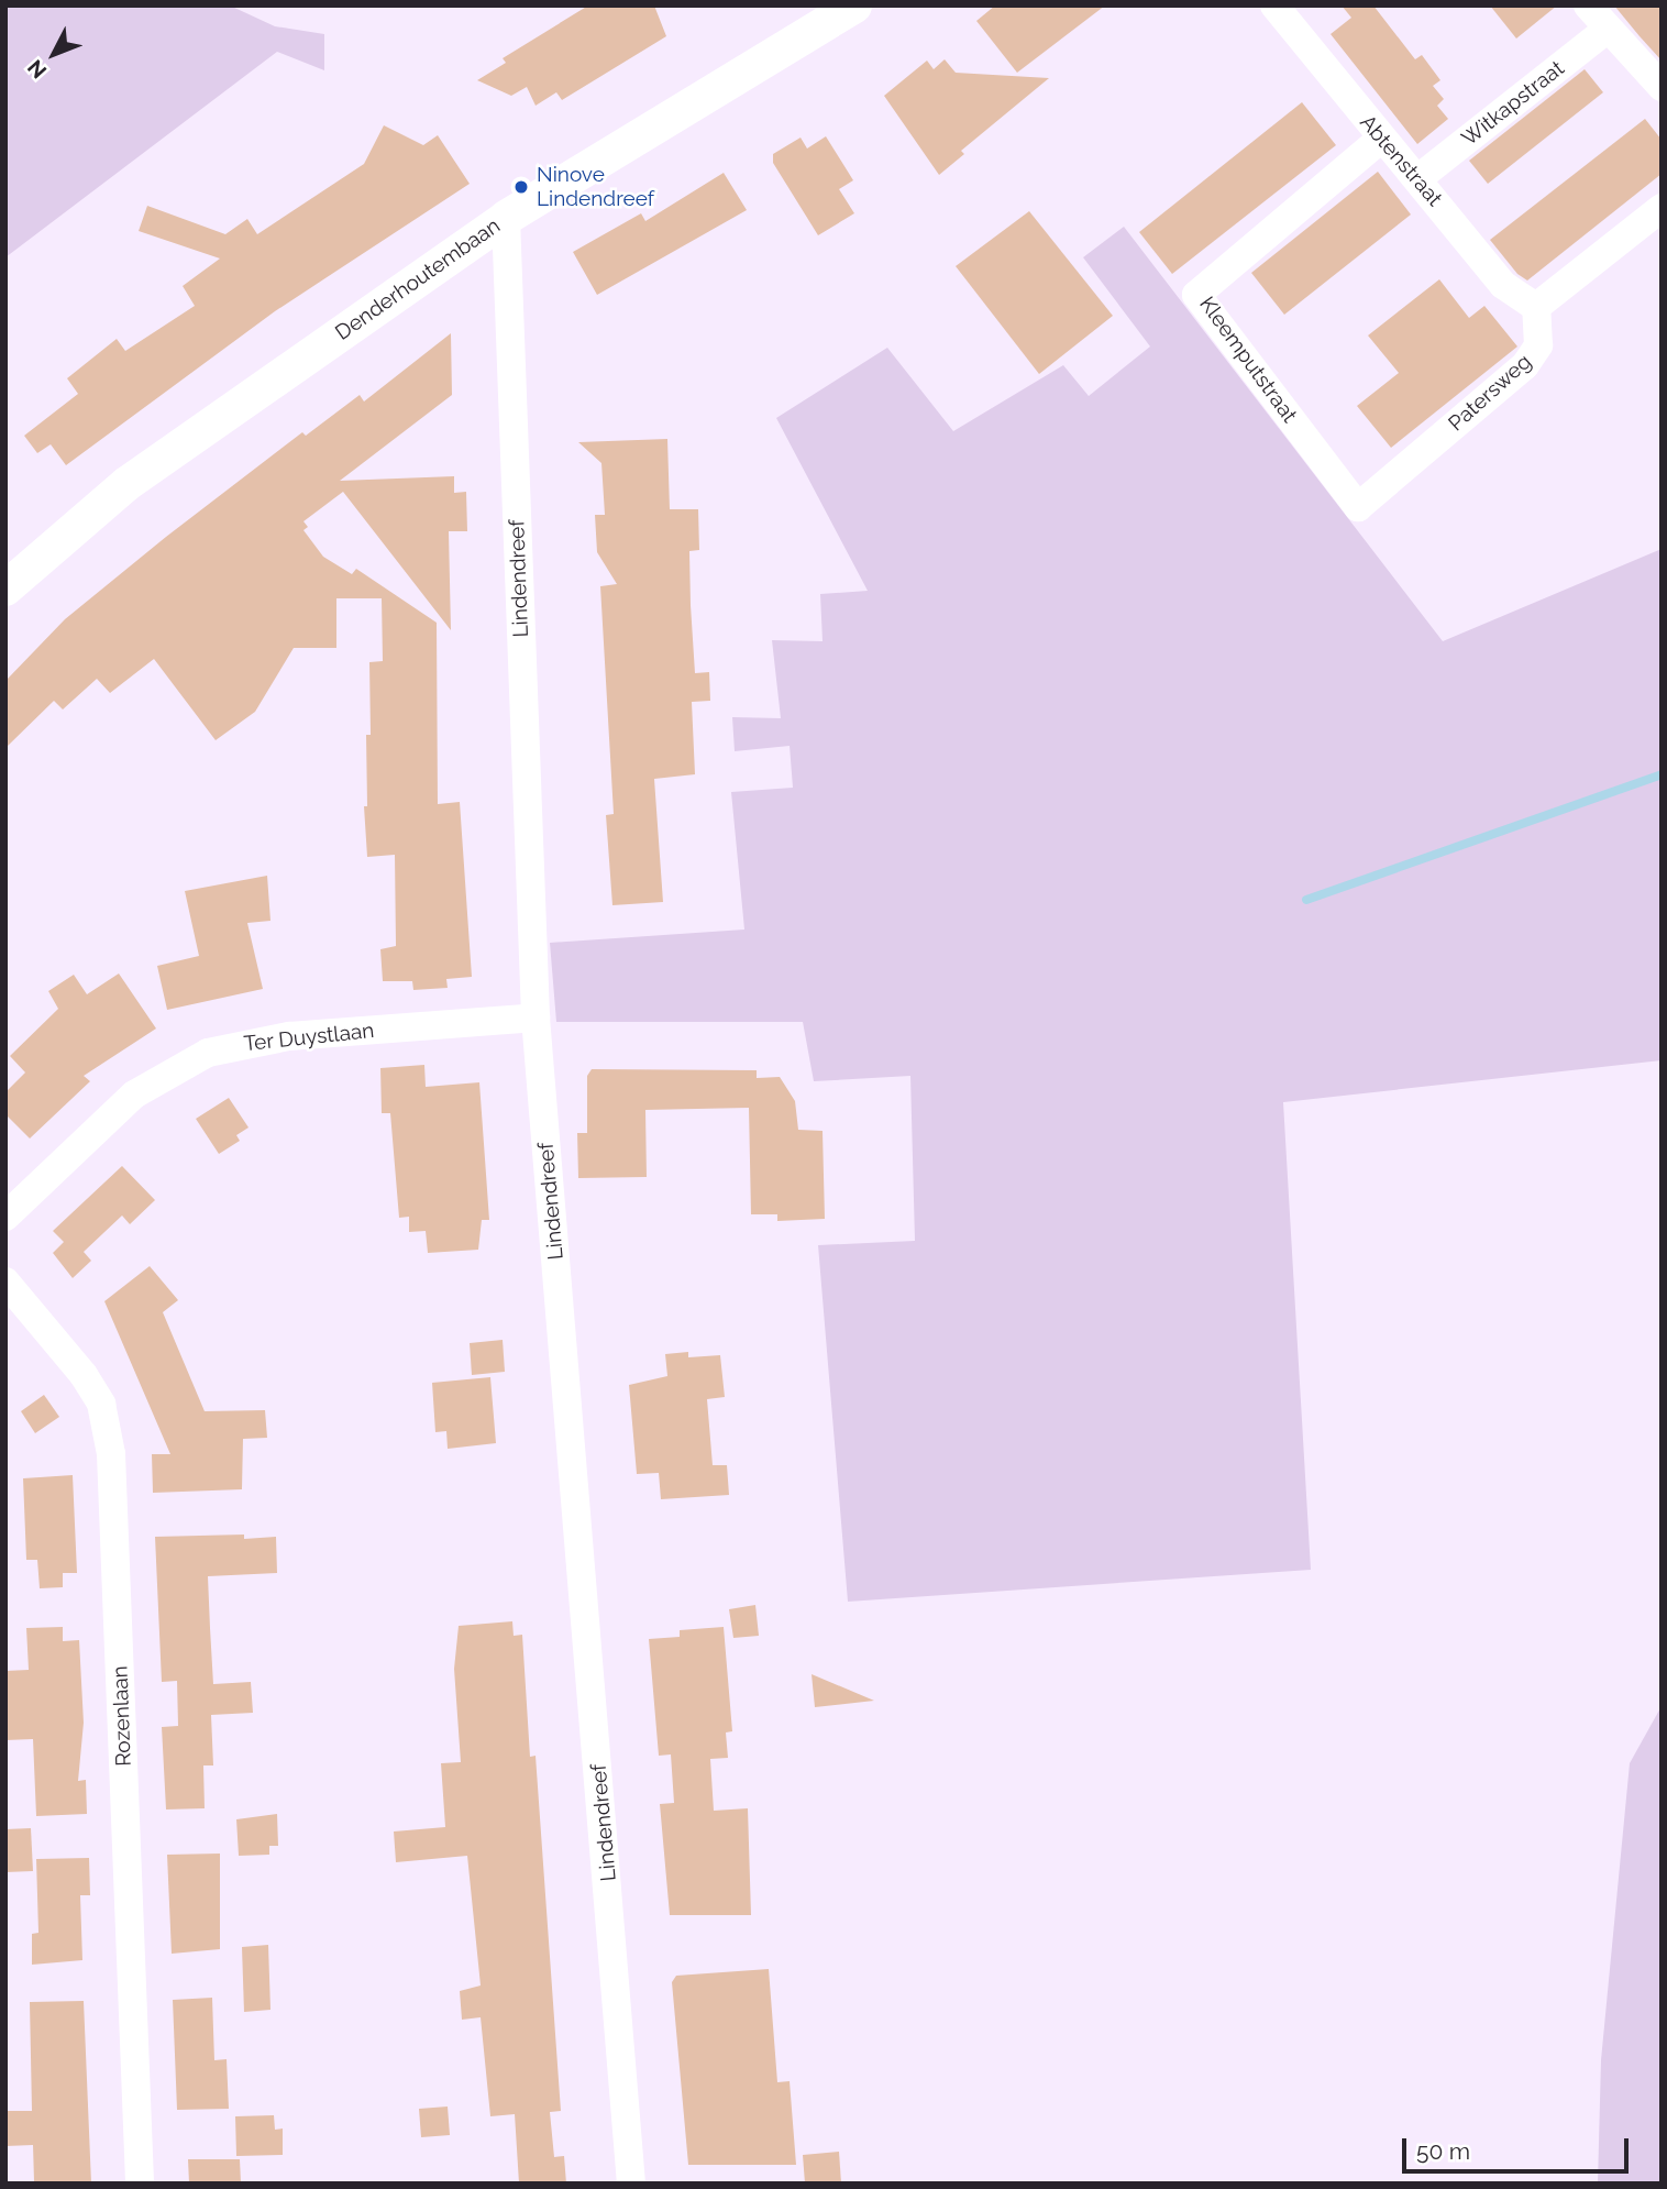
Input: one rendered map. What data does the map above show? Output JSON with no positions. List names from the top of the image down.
{
  "streets": {
    "street": [
      "Witkapstraat",
      "Abtenstraat",
      "Denderhoutembaan",
      "Kleemputstraat",
      "Patersweg",
      "Lindendreef",
      "Ter Duystlaan",
      "Rozenlaan"
    ]
  },
  "crossings": [
    ["Witkapstraat", "Abtenstraat"],
    ["Abtenstraat", "Kleemputstraat"],
    ["Abtenstraat", "Patersweg"],
    ["Denderhoutembaan", "Lindendreef"],
    ["Kleemputstraat", "Patersweg"],
    ["Lindendreef", "Ter Duystlaan"]
  ],
  "places": ["Ninove Lindendreef"],
  "scale_bar": "50 m",
  "north": "bottom left"
}
